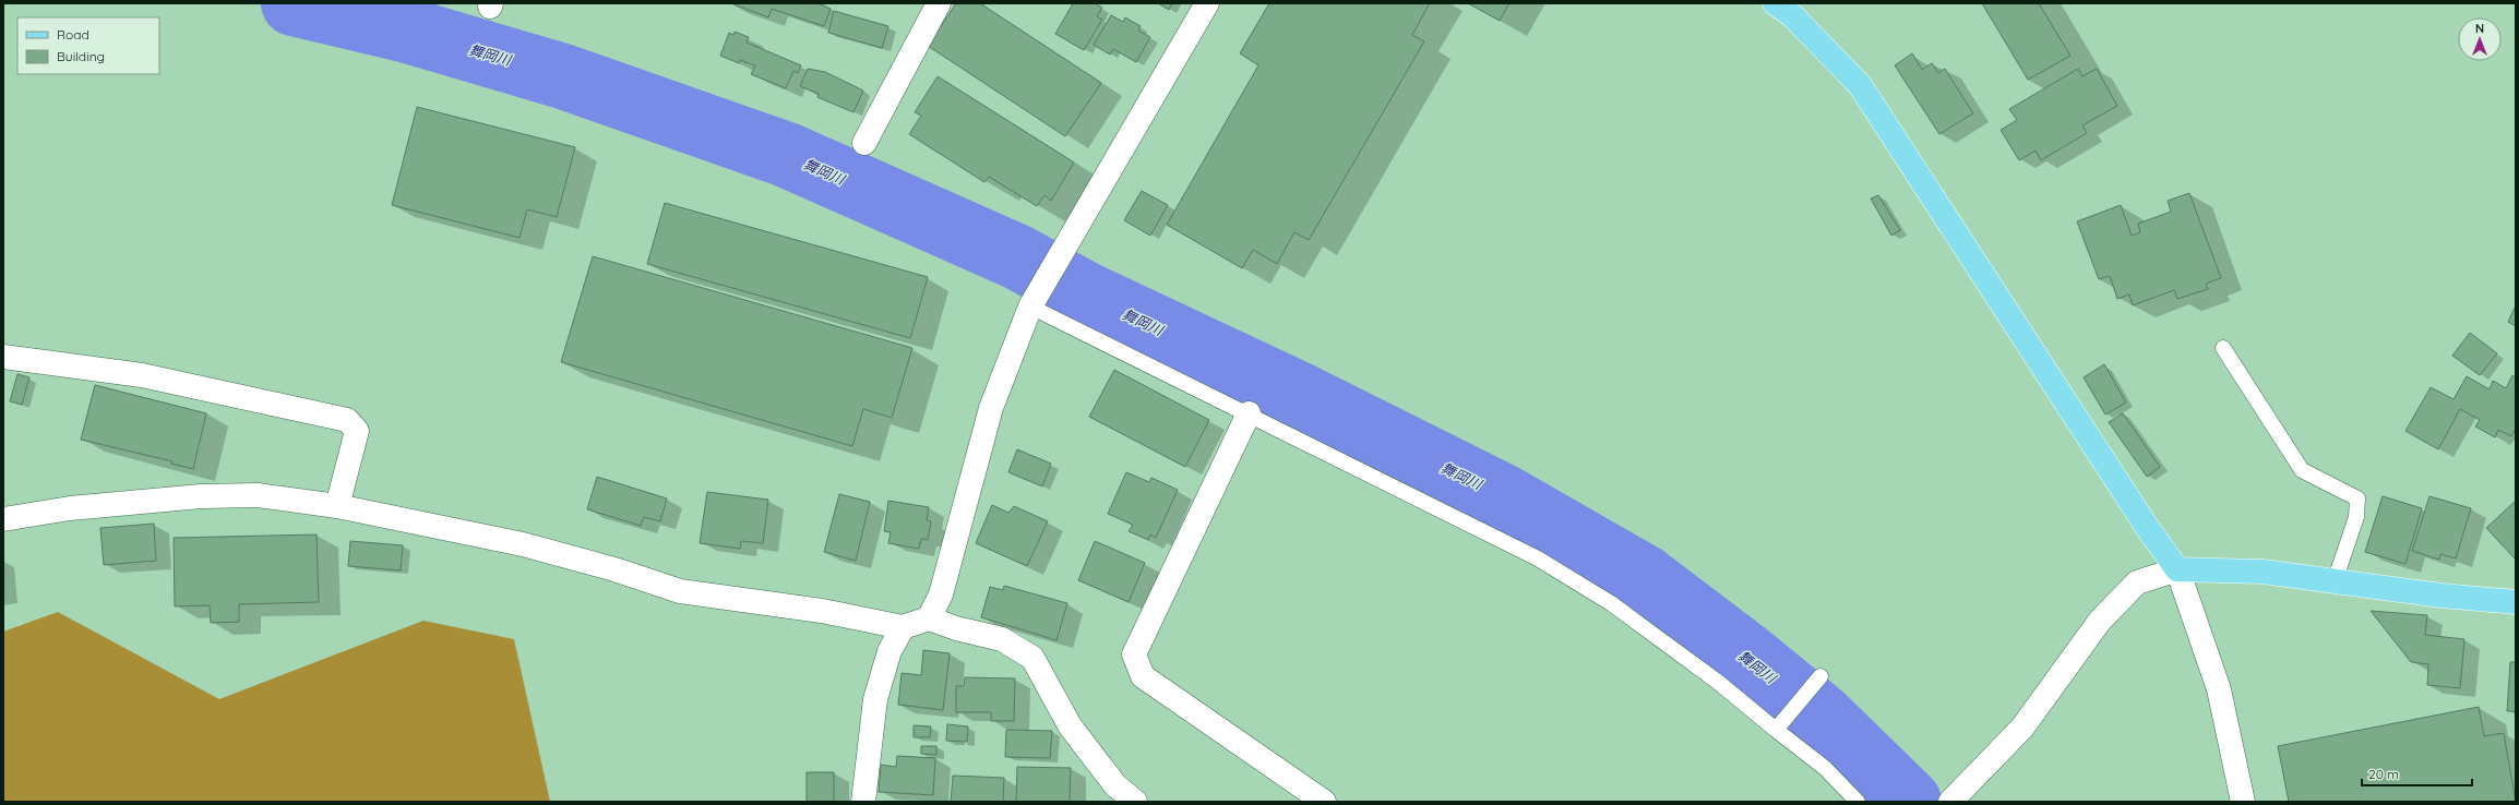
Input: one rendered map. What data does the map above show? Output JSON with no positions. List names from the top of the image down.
{
  "water": ["舞岡川"],
  "legend": ["Road", "Building"],
  "scale_bar": "20 m",
  "north": "top"
}
